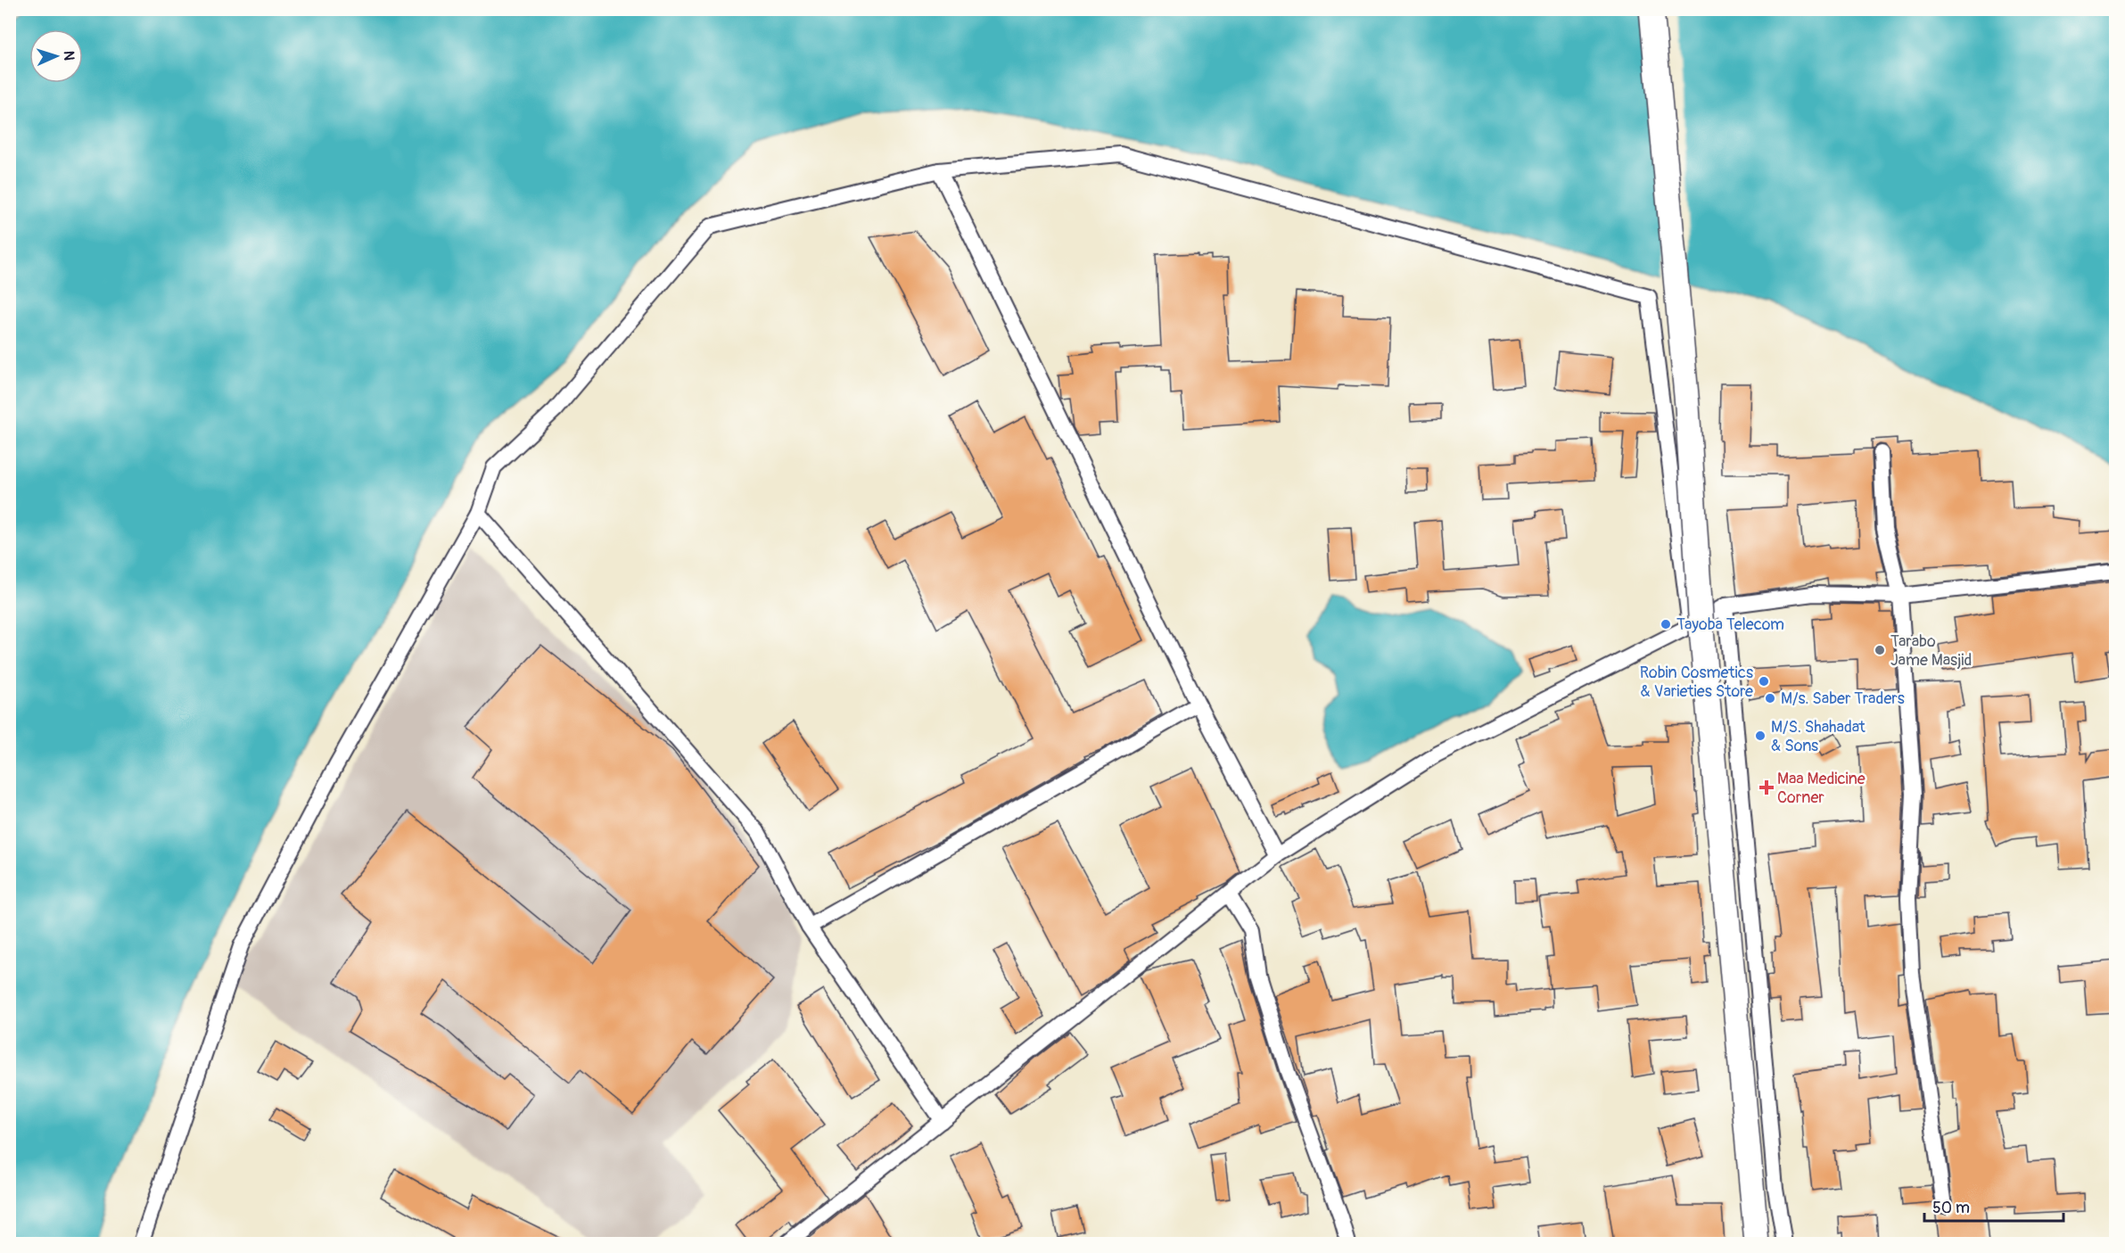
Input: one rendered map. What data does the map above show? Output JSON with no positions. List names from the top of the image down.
{
  "places": {
    "other": [
      "Tayoba Telecom",
      "Tarabo Jame Masjid",
      "Robin Cosmetics & Varieties Store",
      "M/s. Saber Traders",
      "M/S. Shahadat & Sons"
    ],
    "health": ["Maa Medicine Corner"]
  },
  "scale_bar": "50 m",
  "north": "right"
}
